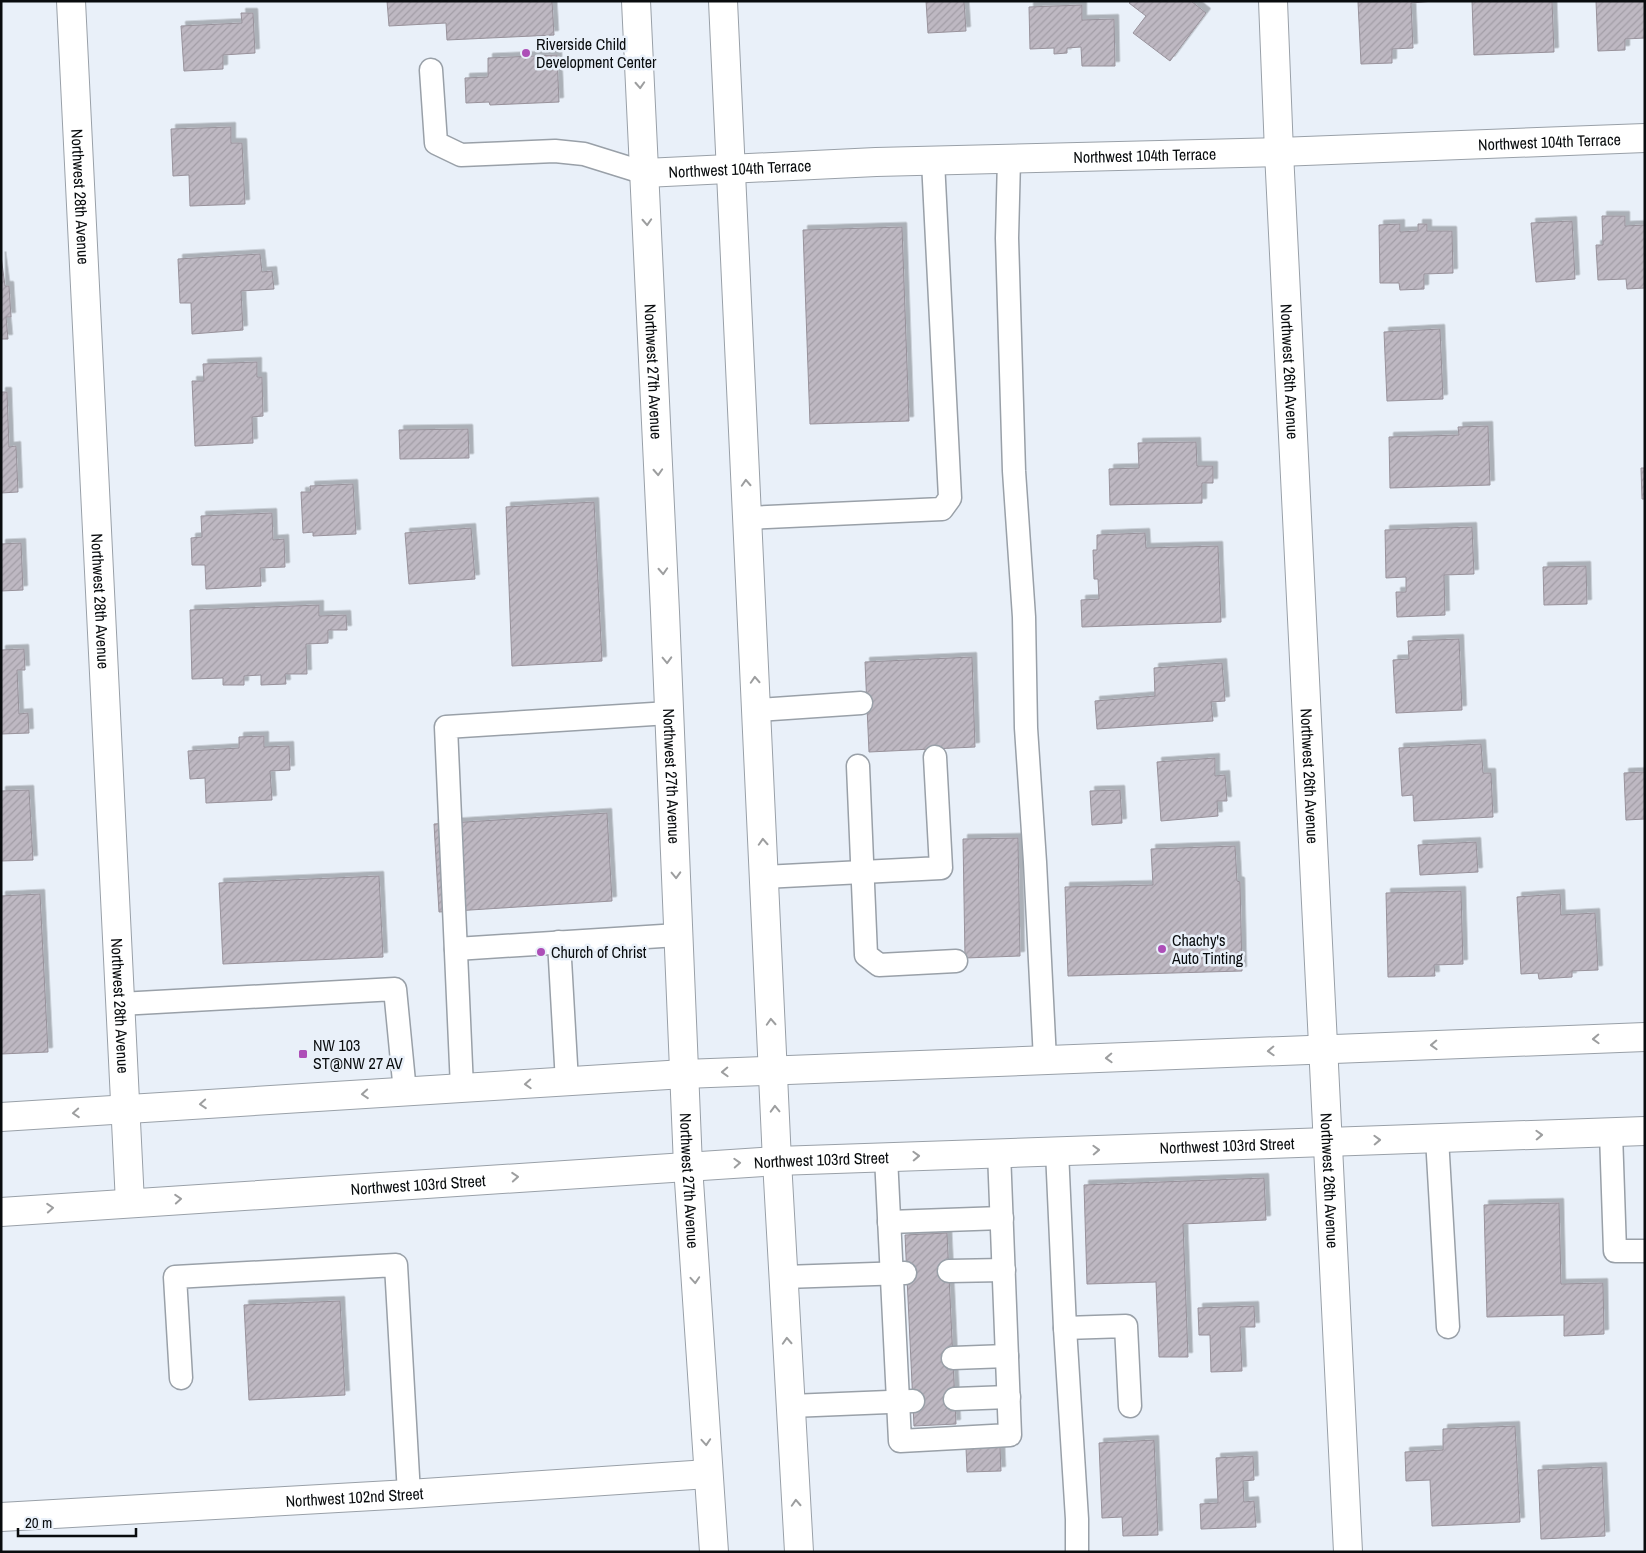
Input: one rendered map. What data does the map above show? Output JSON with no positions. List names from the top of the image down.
{
  "streets": {
    "main road": [
      "Northwest 104th Terrace",
      "Northwest 28th Avenue",
      "Northwest 27th Avenue",
      "Northwest 26th Avenue",
      "Northwest 103rd Street",
      "Northwest 102nd Street"
    ]
  },
  "crossings": [
    ["Northwest 104th Terrace", "Northwest 27th Avenue"],
    ["Northwest 104th Terrace", "Northwest 26th Avenue"],
    ["Northwest 28th Avenue", "Northwest 103rd Street"],
    ["Northwest 27th Avenue", "Northwest 103rd Street"],
    ["Northwest 27th Avenue", "Northwest 102nd Street"],
    ["Northwest 26th Avenue", "Northwest 103rd Street"]
  ],
  "places": {
    "other": ["Riverside Child Development Center", "Chachy's Auto Tinting", "Church of Christ"],
    "transit": ["NW 103 ST@NW 27 AV"]
  },
  "scale_bar": "20 m"
}
